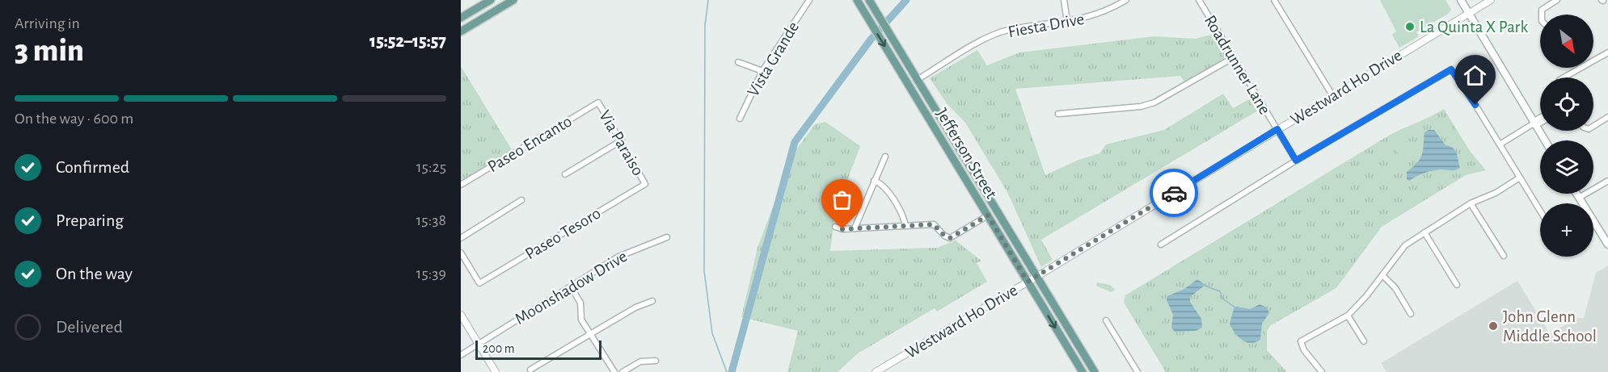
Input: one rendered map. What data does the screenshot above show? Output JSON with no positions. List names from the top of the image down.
{
  "streets": {
    "main road": ["Jefferson Street"],
    "street": [
      "Fiesta Drive",
      "Vista Grande",
      "Roadrunner Lane",
      "Westward Ho Drive",
      "Via Paraiso",
      "Paseo Encanto",
      "Paseo Tesoro",
      "Moonshadow Drive"
    ]
  },
  "crossings": [
    ["Fiesta Drive", "Jefferson Street"],
    ["Roadrunner Lane", "Westward Ho Drive"],
    ["Westward Ho Drive", "Jefferson Street"],
    ["Via Paraiso", "Paseo Encanto"],
    ["Via Paraiso", "Paseo Tesoro"]
  ],
  "places": ["La Quinta X Park", "John Glenn Middle School"],
  "scale_bar": "200 m",
  "north": "bottom right",
  "page": {
    "heading": ["3 min", "Arriving in", "15:52–15:57"],
    "map_buttons": "+",
    "bar": "On the way · 600 m",
    "list": [
      ["Confirmed", "15:25"],
      ["Preparing", "15:38"],
      ["On the way", "15:39"],
      "Delivered"
    ],
    "scale": "200 m"
  }
}
